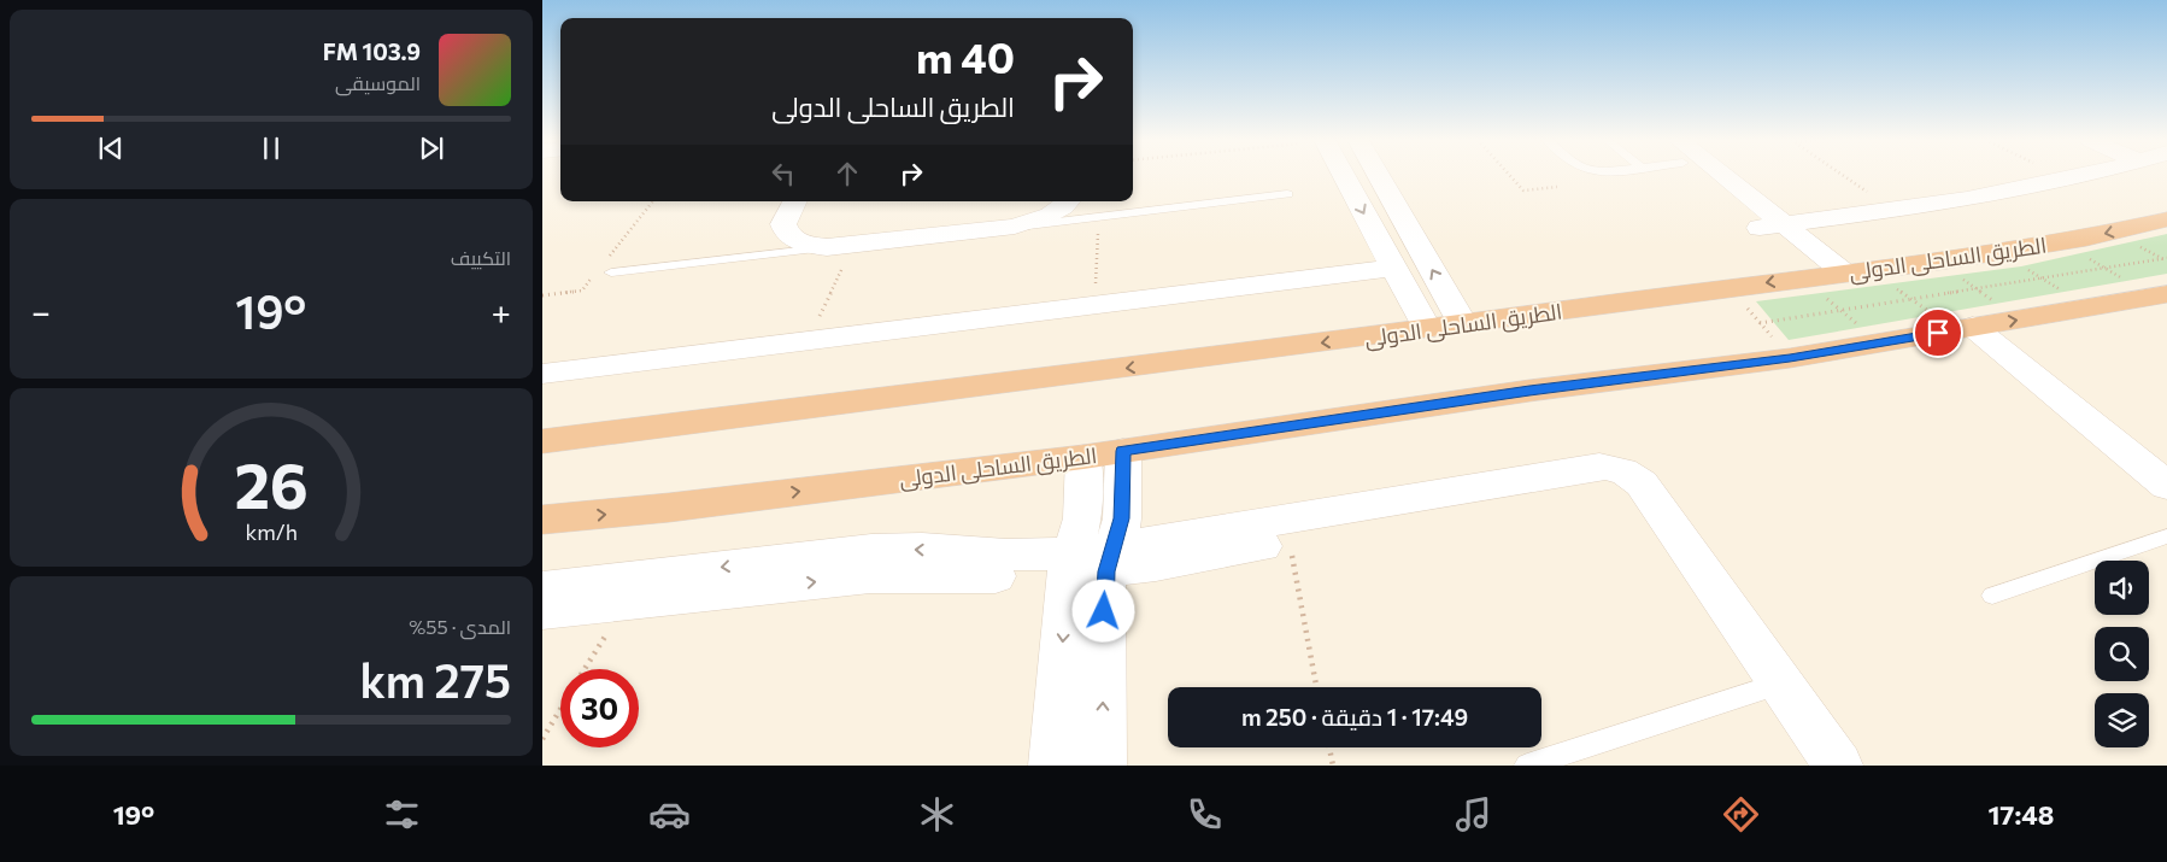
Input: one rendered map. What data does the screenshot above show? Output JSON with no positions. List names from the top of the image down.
{
  "streets": {
    "highway": ["الطريق الساحلى الدولى"]
  },
  "page": {
    "turn": ["40 m", "الطريق الساحلى الدولى"],
    "song": ["103.9 FM", "الموسيقى"],
    "tile": [
      "التكييف",
      ["المدى · 55%", "275 km"]
    ],
    "heat": ["−", "19°", "+"],
    "limit": "30",
    "trip": "17:49 · 1 دقيقة · 250 m",
    "tabs": ["17:48", "19°"],
    "gauge": ["26", "km/h"]
  }
}
